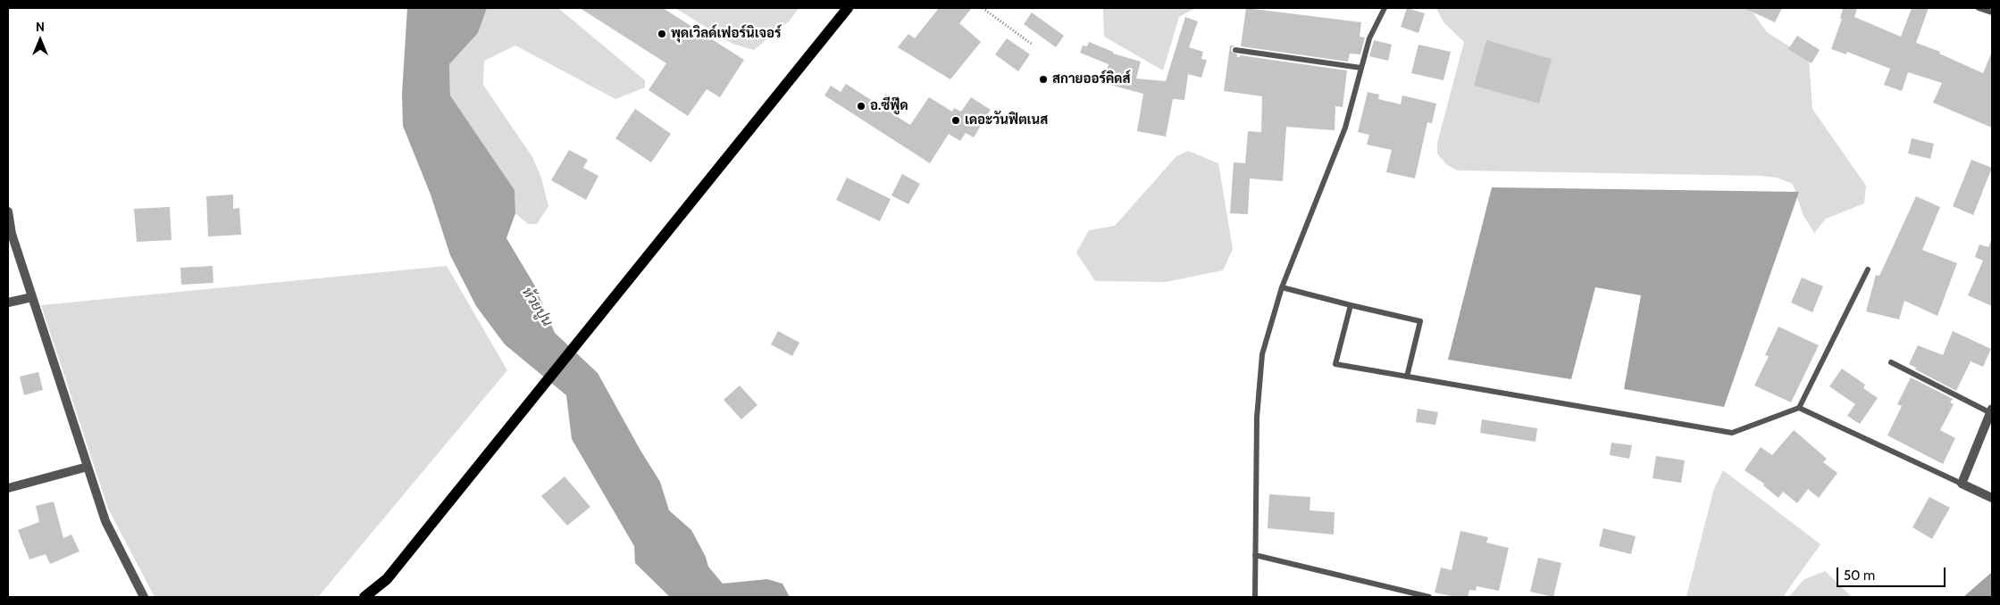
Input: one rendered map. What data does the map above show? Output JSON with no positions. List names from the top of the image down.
{
  "water": ["ห้วยปูน"],
  "places": [
    "พุดเวิลด์เฟอร์นิเจอร์",
    "สกายออร์คิดส์",
    "อ.ซีฟู๊ด",
    "เดอะวันฟิตเนส"
  ],
  "scale_bar": "50 m",
  "north": "top"
}
